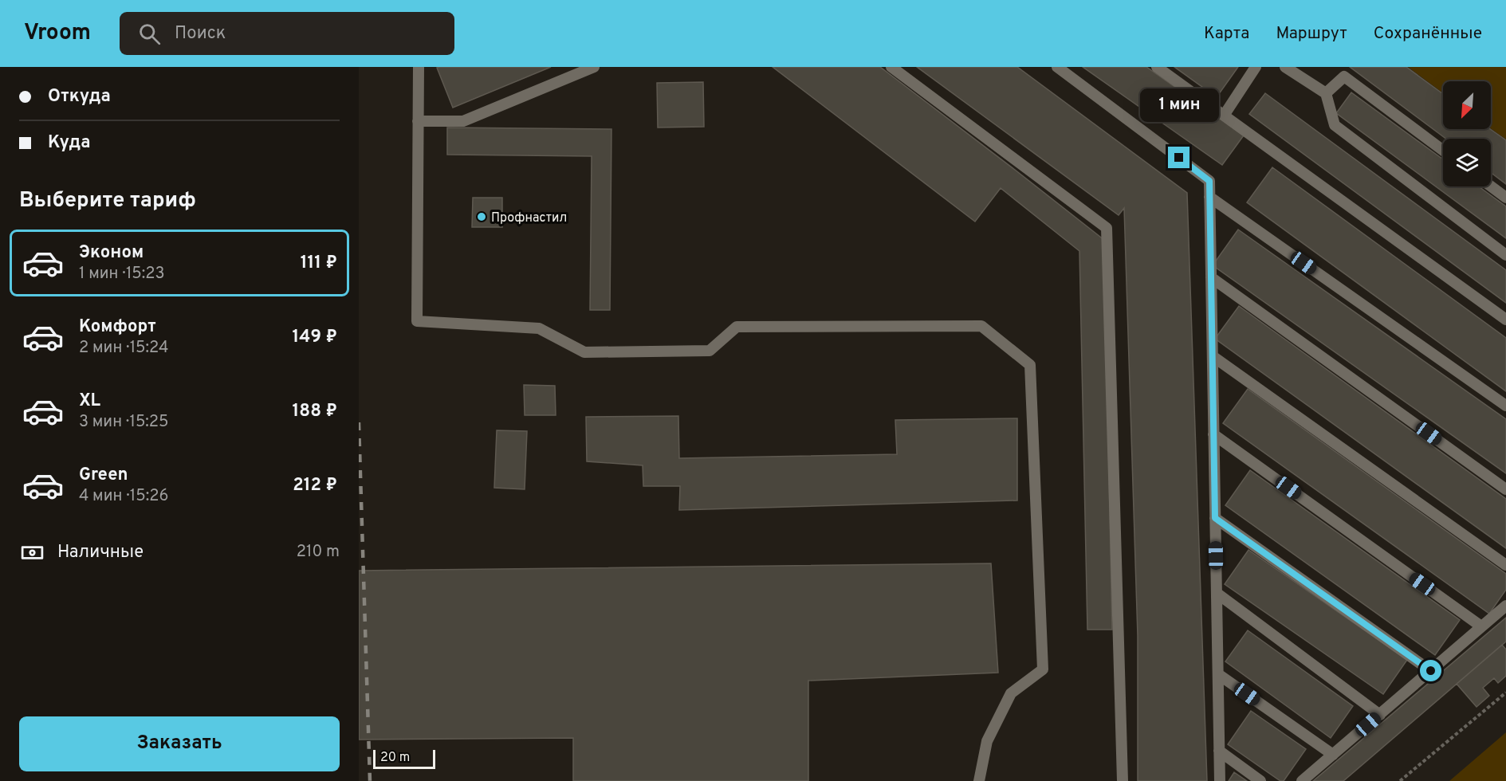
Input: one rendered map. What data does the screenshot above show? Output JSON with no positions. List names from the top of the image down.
{
  "places": ["Профнастил"],
  "scale_bar": "20 m",
  "north": "bottom left",
  "page": {
    "header": "Vroom",
    "search": "Поиск",
    "nav": ["Карта", "Маршрут", "Сохранённые"],
    "banner": ["Откуда", "Куда"],
    "bubble": "1 мин",
    "heading": "Выберите тариф",
    "list": [
      {
        "name": "Эконом",
        "note": "1 мин · 15:23",
        "value": "111 ₽"
      },
      {
        "name": "Комфорт",
        "note": "2 мин · 15:24",
        "value": "149 ₽"
      },
      {
        "name": "XL",
        "note": "3 мин · 15:25",
        "value": "188 ₽"
      },
      {
        "name": "Green",
        "note": "4 мин · 15:26",
        "value": "212 ₽"
      }
    ],
    "pay": ["Наличные", "210 m"],
    "buttons": "Заказать",
    "scale": "20 m"
  }
}
